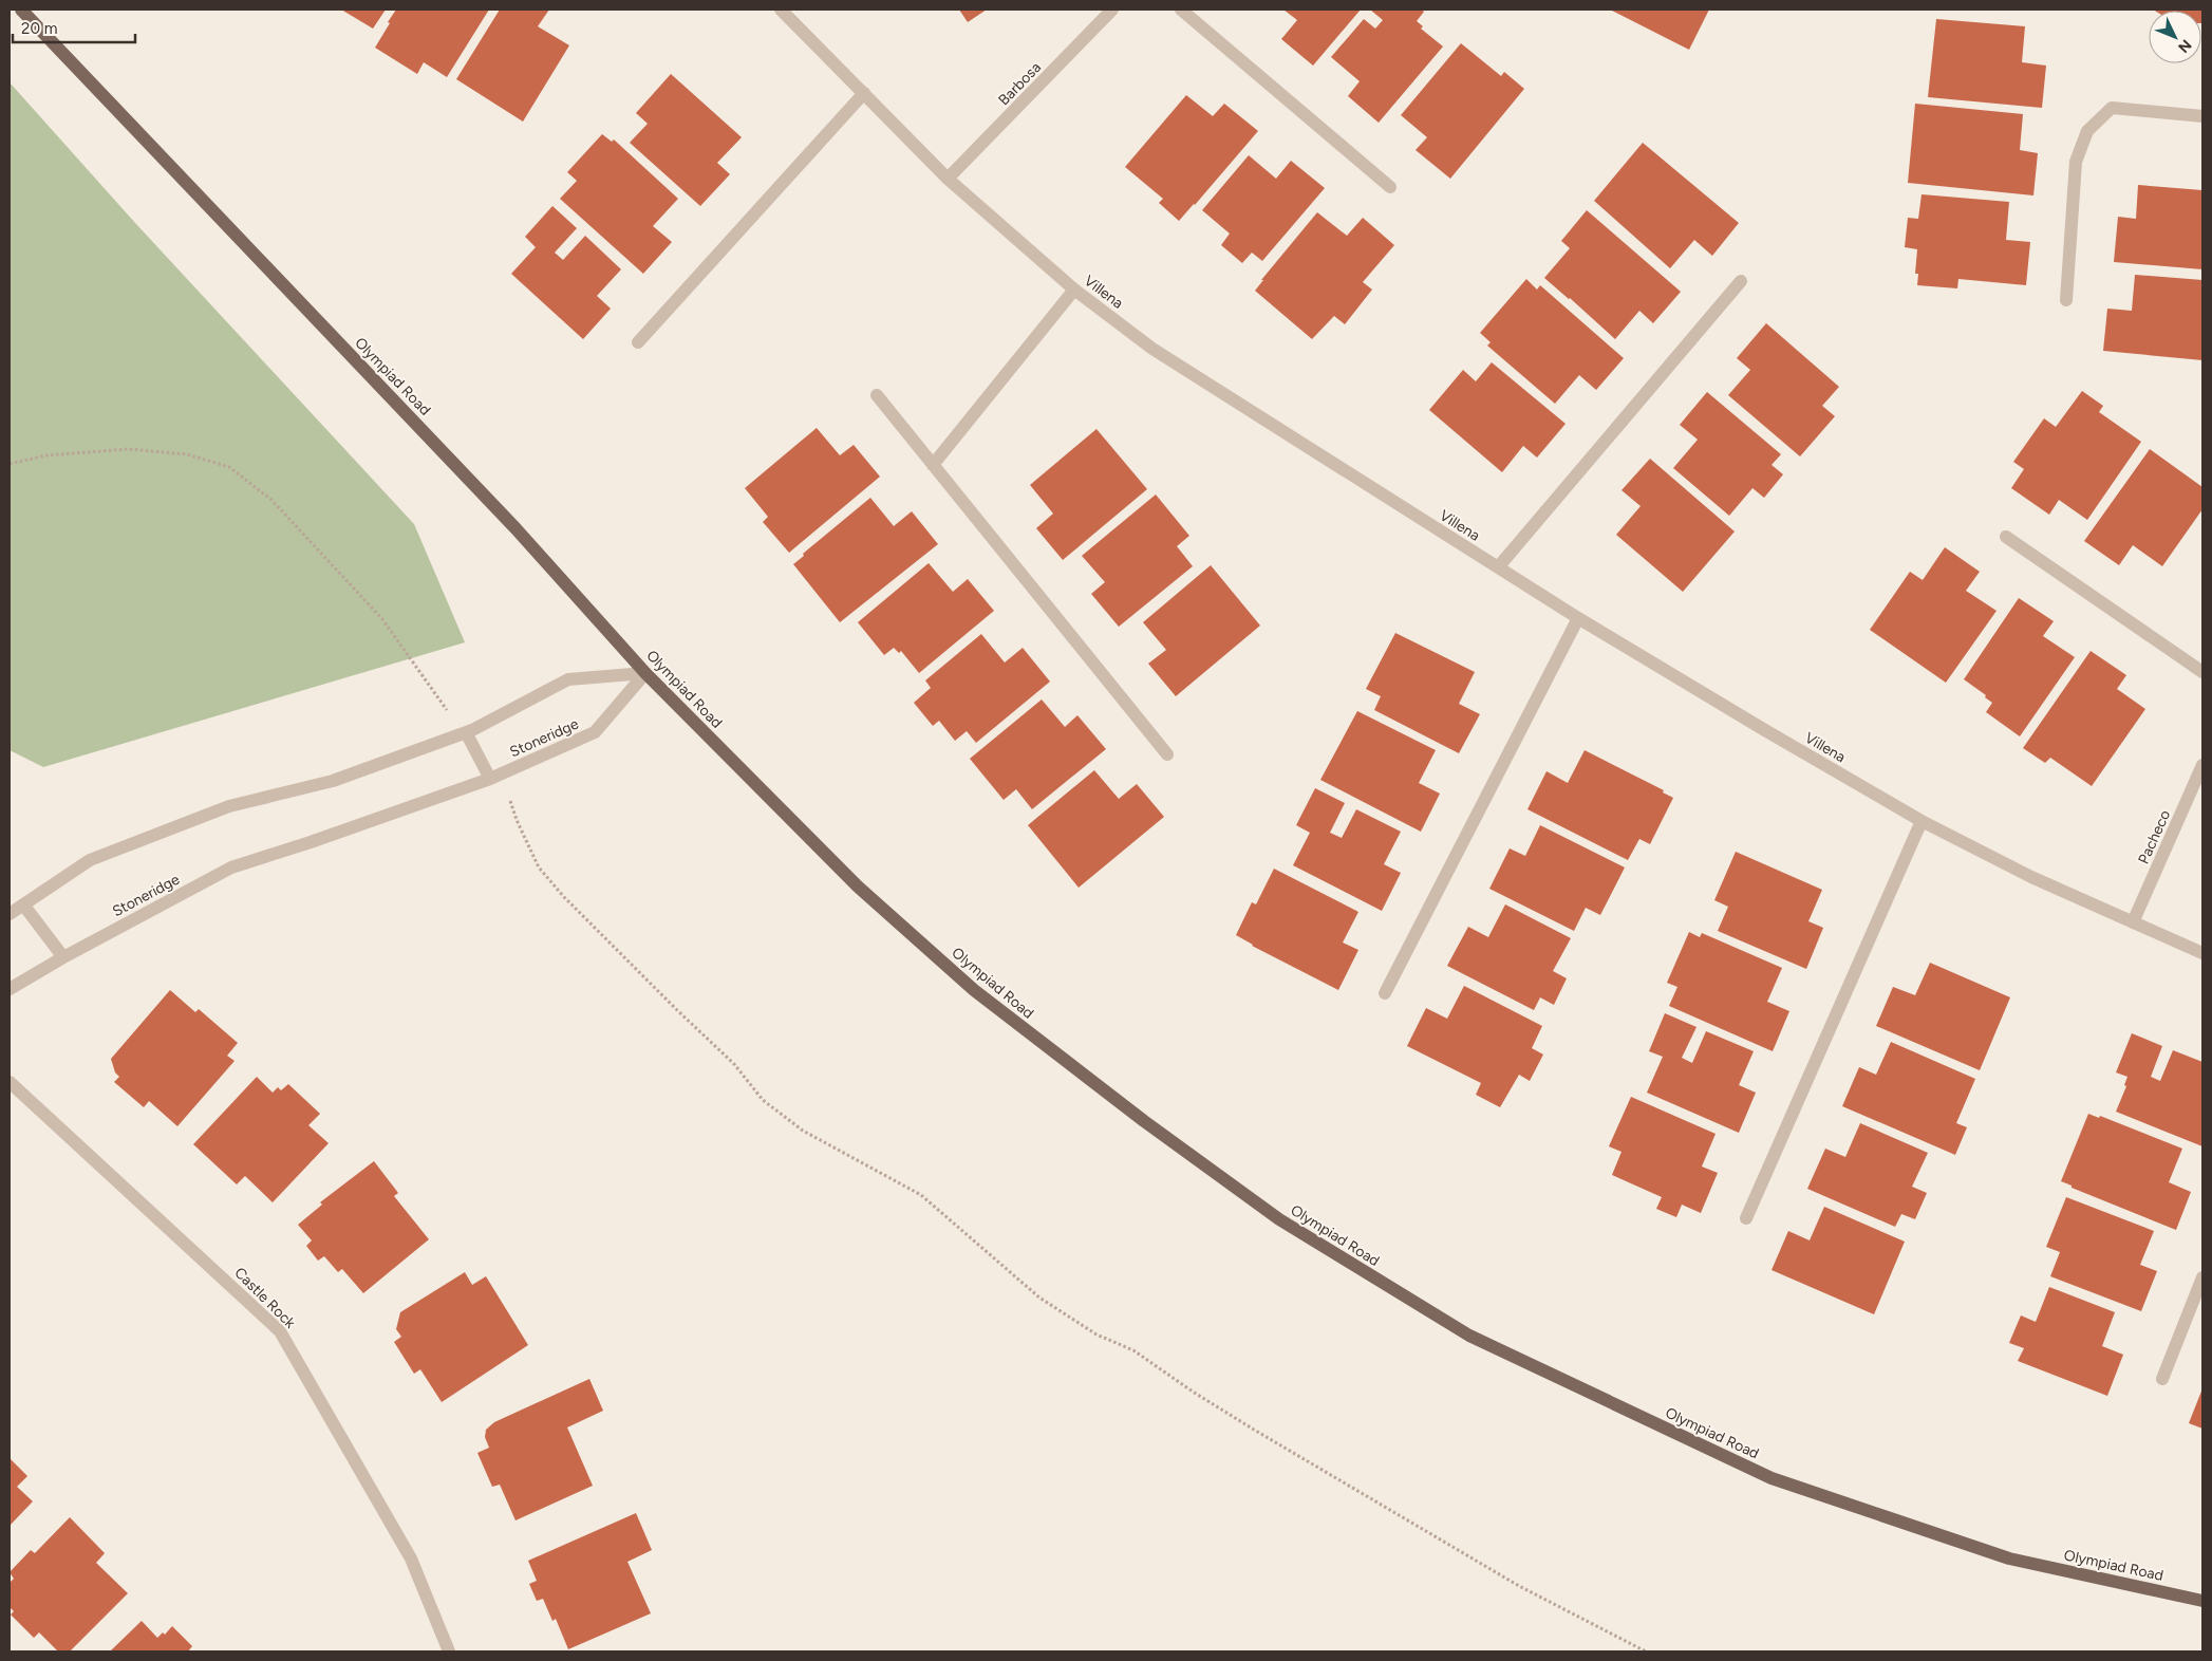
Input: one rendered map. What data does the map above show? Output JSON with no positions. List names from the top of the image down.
{
  "streets": {
    "main road": ["Olympiad Road"],
    "street": [
      "Barbosa",
      "Villena",
      "Stoneridge",
      "Pacheco",
      "Castle Rock"
    ]
  },
  "crossings": [
    ["Barbosa", "Villena"],
    ["Villena", "Pacheco"],
    ["Olympiad Road", "Stoneridge"]
  ],
  "scale_bar": "20 m",
  "north": "bottom right"
}
